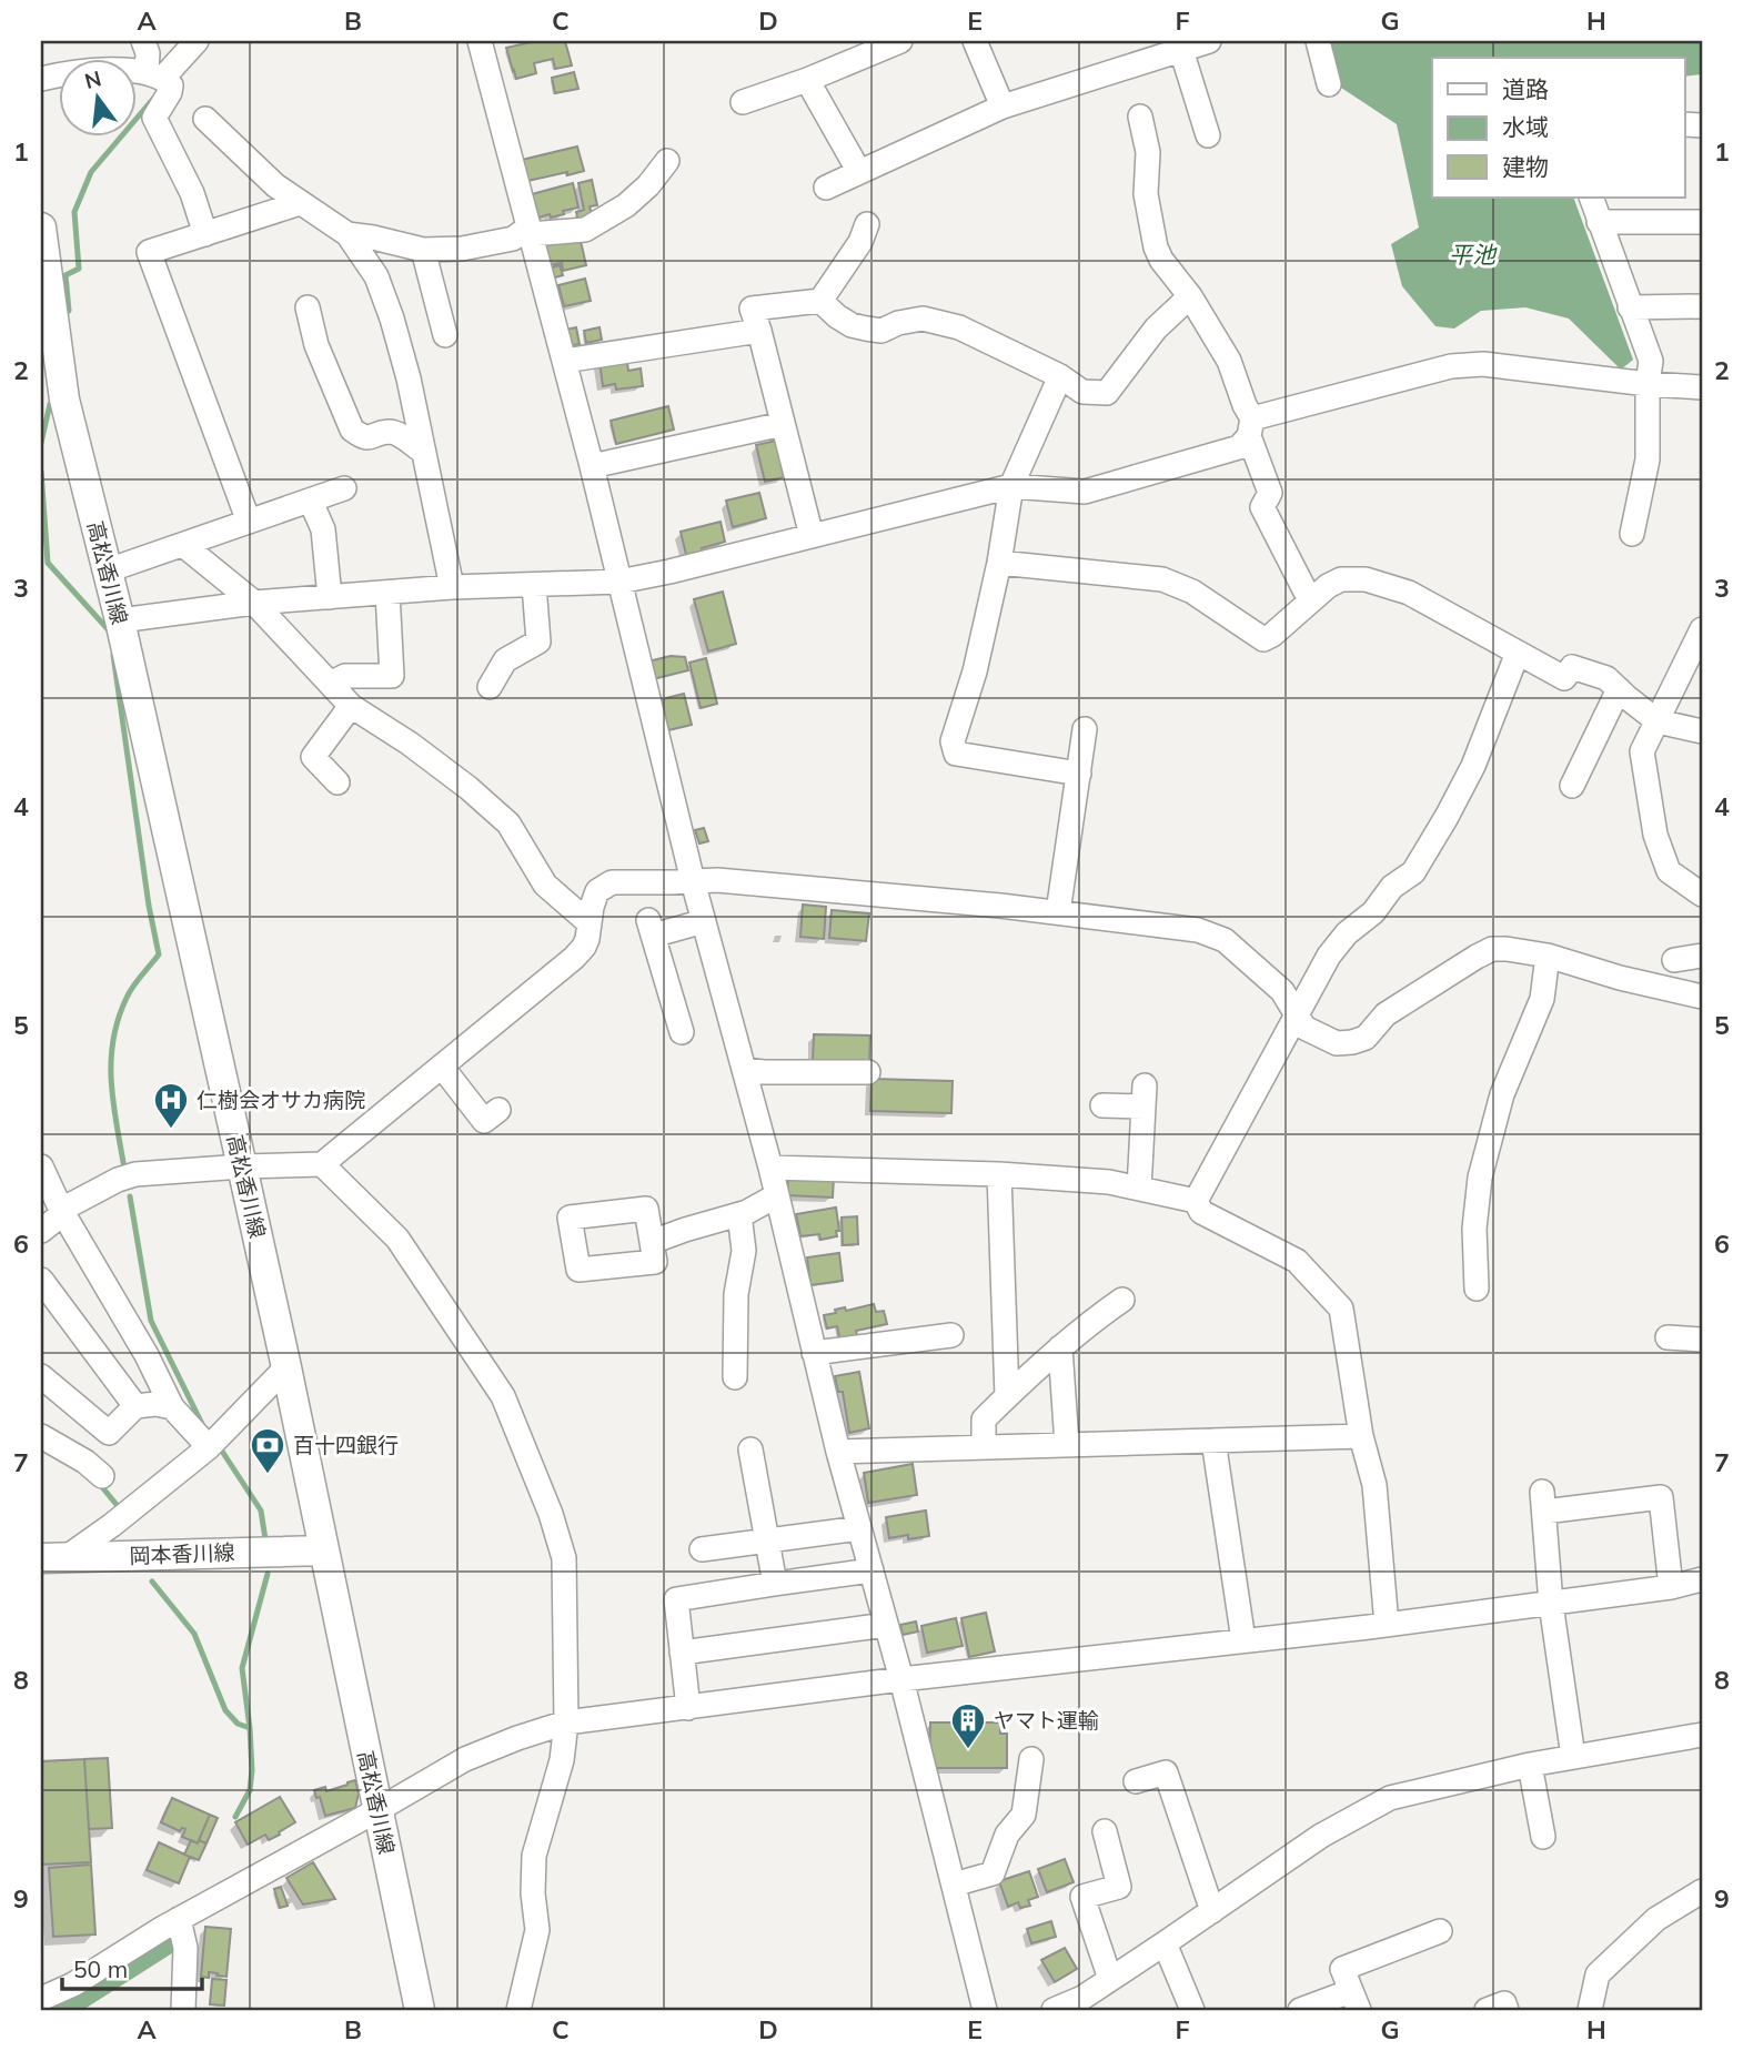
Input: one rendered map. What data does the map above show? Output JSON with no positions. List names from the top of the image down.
{
  "streets": {
    "main road": ["高松香川線", "岡本香川線"]
  },
  "crossings": [
    ["高松香川線", "岡本香川線"]
  ],
  "water": ["平池"],
  "places": {
    "hospital": ["仁樹会オサカ病院"],
    "bank": ["百十四銀行"],
    "building": ["ヤマト運輸"]
  },
  "legend": ["道路", "水域", "建物"],
  "scale_bar": "50 m",
  "north": "top",
  "grid": {
    "columns": [
      "A",
      "B",
      "C",
      "D",
      "E",
      "F",
      "G",
      "H"
    ],
    "rows": [
      "1",
      "2",
      "3",
      "4",
      "5",
      "6",
      "7",
      "8",
      "9"
    ]
  }
}
